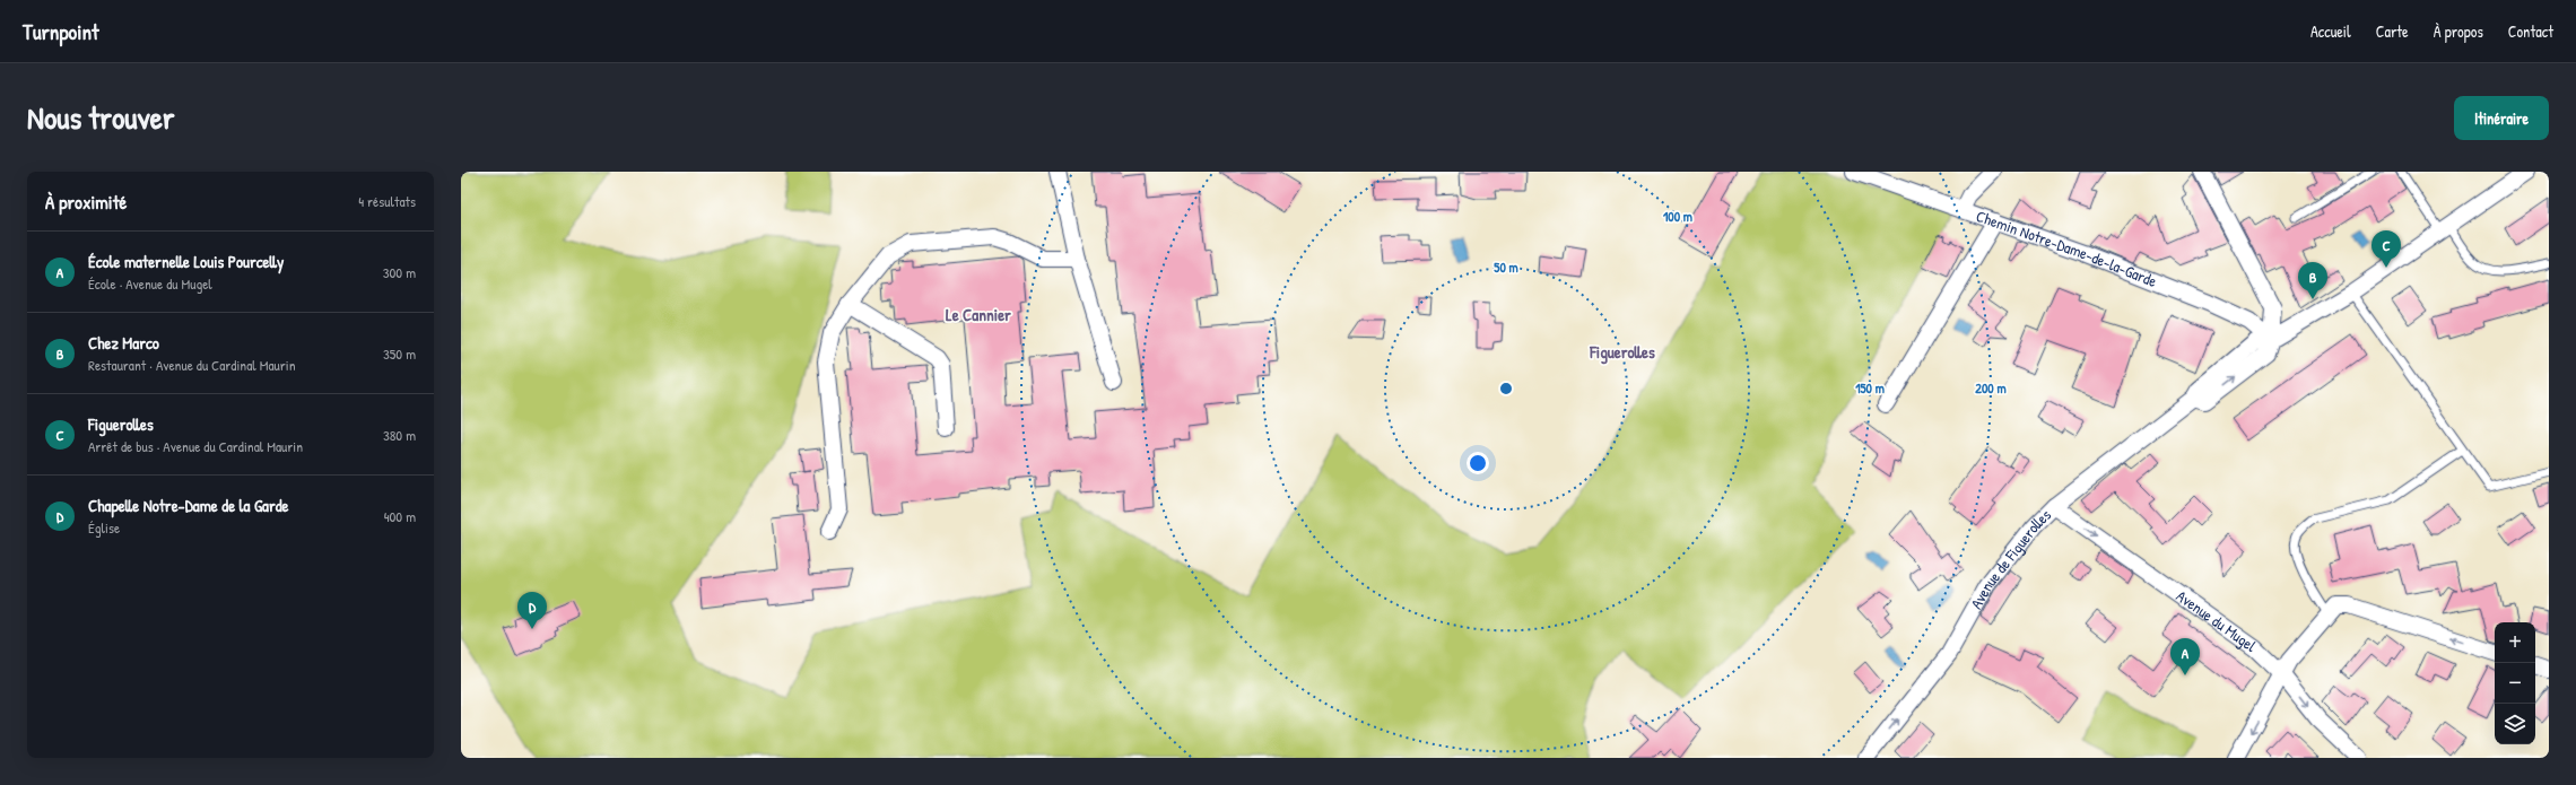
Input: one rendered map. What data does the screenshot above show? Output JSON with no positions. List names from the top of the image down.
{
  "streets": {
    "street": ["Chemin Notre-Dame-de-la-Garde", "Avenue de Figuerolles", "Avenue du Mugel"]
  },
  "crossings": [
    ["Chemin Notre-Dame-de-la-Garde", "Avenue de Figuerolles"],
    ["Avenue de Figuerolles", "Avenue du Mugel"]
  ],
  "one_way": ["Avenue de Figuerolles", "Avenue du Mugel"],
  "districts": ["Le Cannier", "Figuerolles"],
  "page": {
    "header": "Turnpoint",
    "nav": [
      "Accueil",
      "Carte",
      "À propos",
      "Contact"
    ],
    "title": "Nous trouver",
    "buttons": "Itinéraire",
    "heading": ["À proximité", "4 résultats"],
    "list": [
      {
        "mark": "A",
        "name": "École maternelle Louis Pourcelly",
        "note": "École · Avenue du Mugel",
        "value": "300 m"
      },
      {
        "mark": "B",
        "name": "Chez Marco",
        "note": "Restaurant · Avenue du Cardinal Maurin",
        "value": "350 m"
      },
      {
        "mark": "C",
        "name": "Figuerolles",
        "note": "Arrêt de bus · Avenue du Cardinal Maurin",
        "value": "380 m"
      },
      {
        "mark": "D",
        "name": "Chapelle Notre-Dame de la Garde",
        "note": "Église",
        "value": "400 m"
      }
    ],
    "pins": [
      "C",
      "B",
      "D",
      "A"
    ],
    "map_buttons": ["+", "−"]
  },
  "rings": [
    "100 m",
    "50 m",
    "150 m",
    "200 m"
  ]
}
